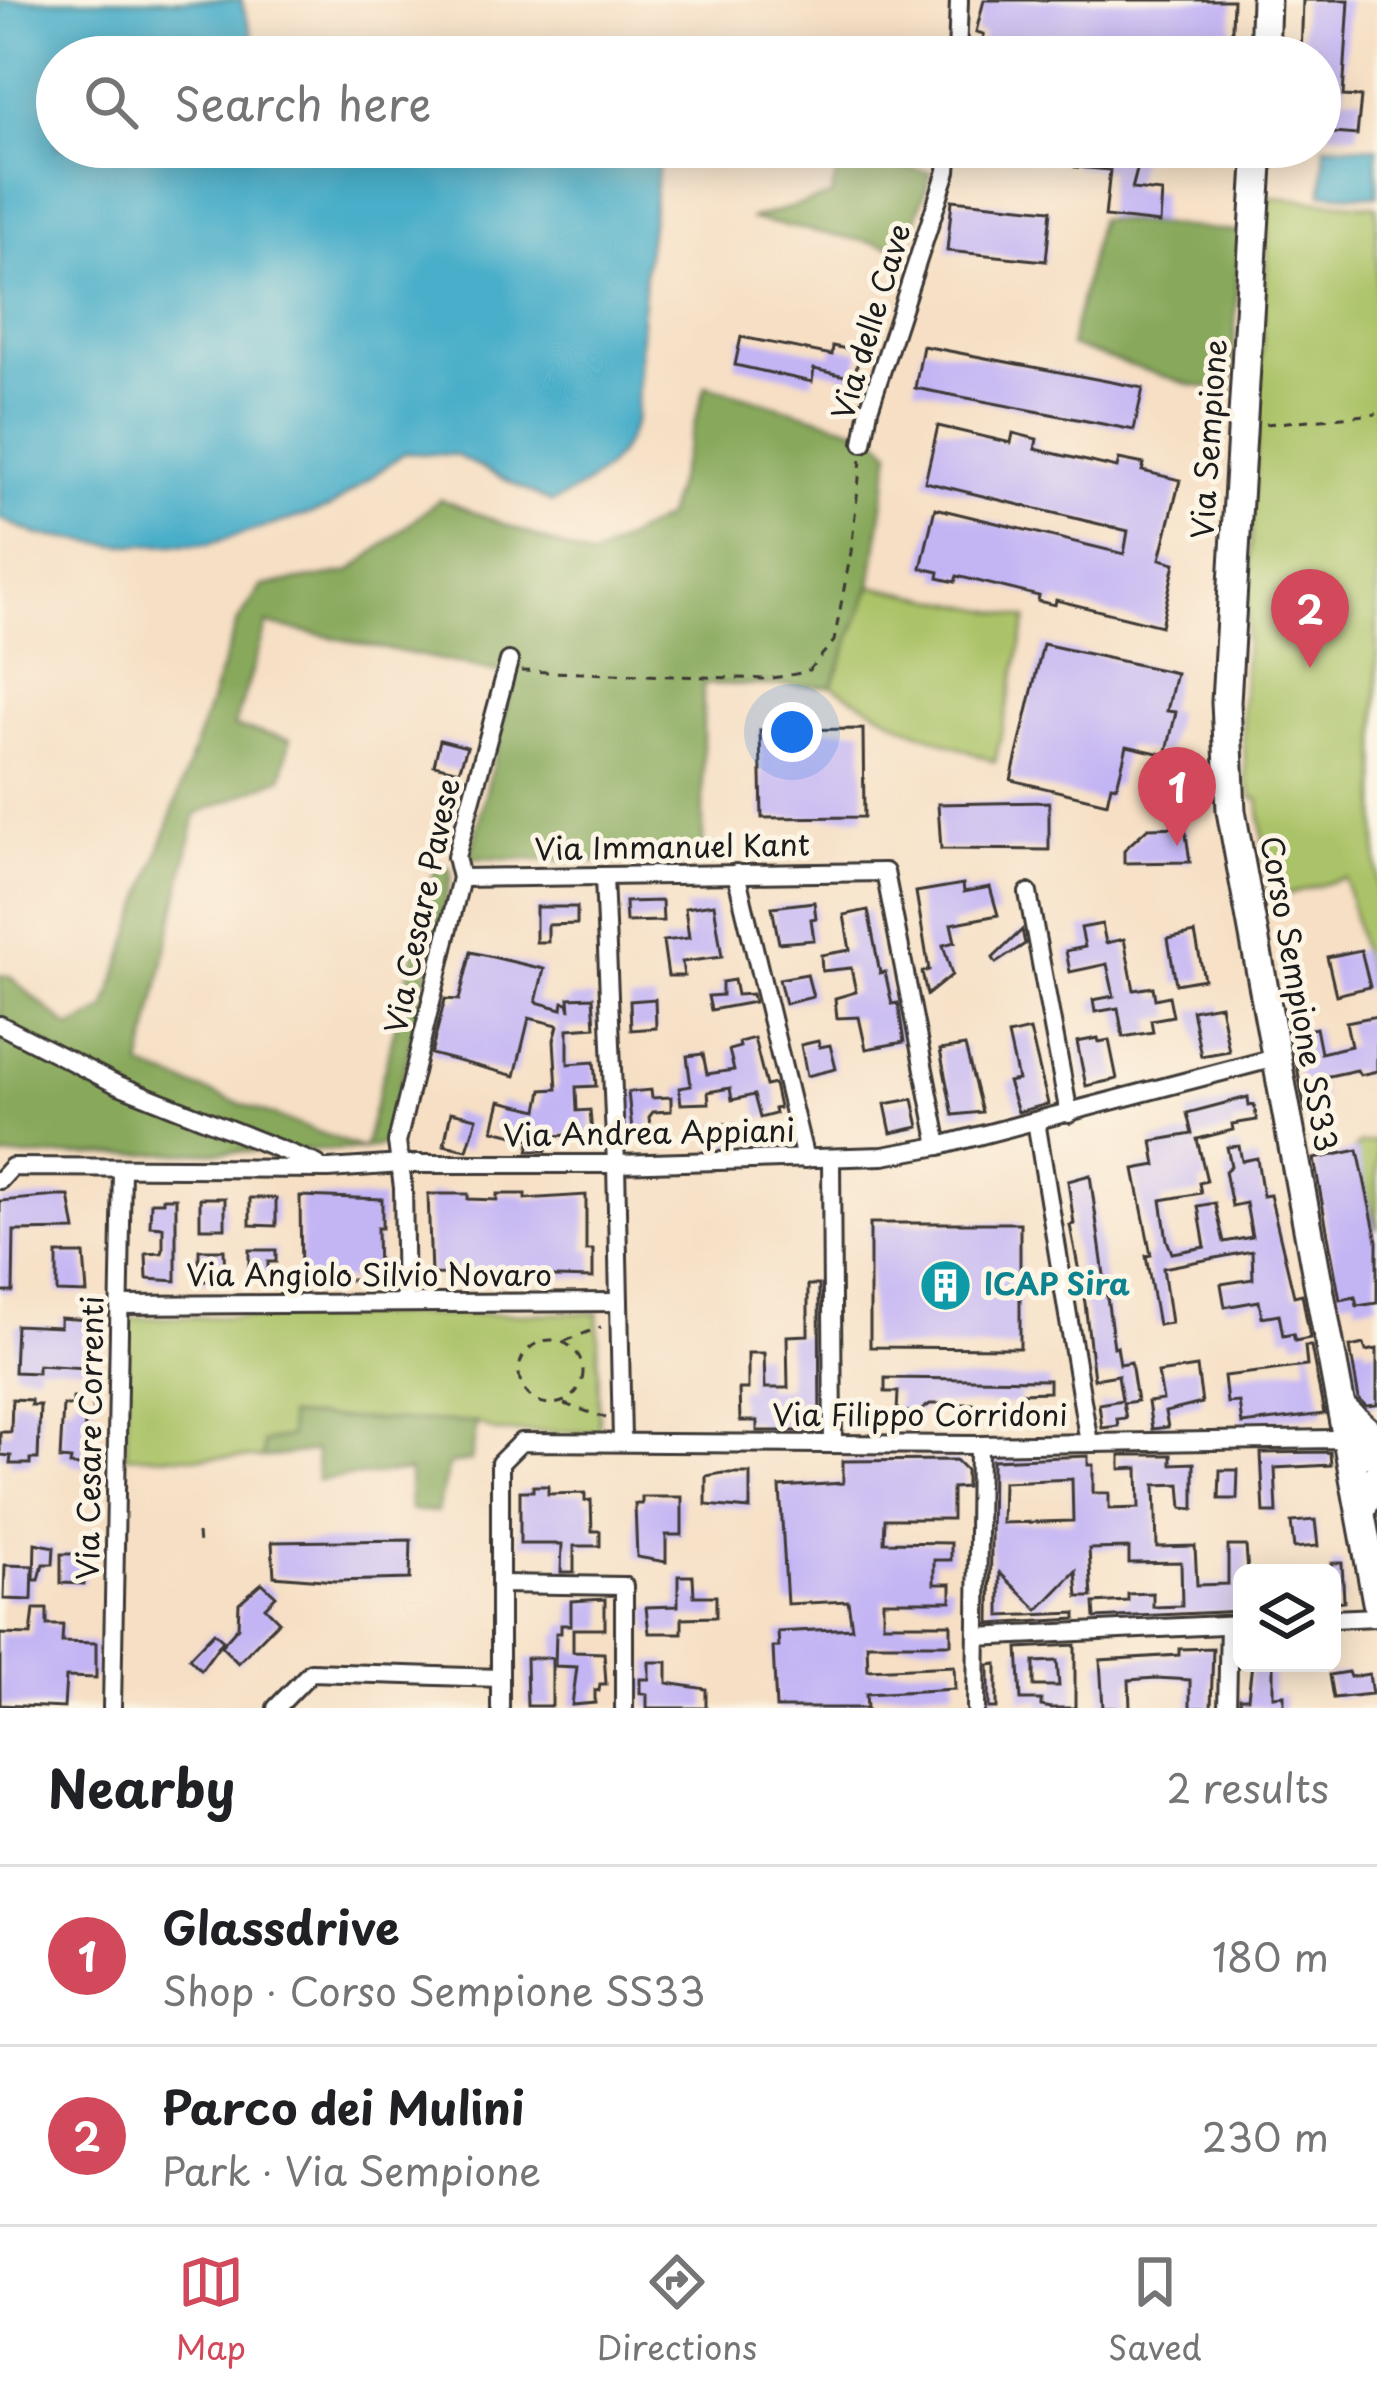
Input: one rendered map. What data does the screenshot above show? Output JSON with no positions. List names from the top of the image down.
{
  "streets": {
    "main road": ["Via Sempione", "Corso Sempione SS33"],
    "street": [
      "Via delle Cave",
      "Via Immanuel Kant",
      "Via Cesare Pavese",
      "Via Andrea Appiani",
      "Via Angiolo Silvio Novaro",
      "Via Filippo Corridoni",
      "Via Cesare Correnti"
    ]
  },
  "crossings": [
    ["Via Sempione", "Corso Sempione SS33"],
    ["Via Immanuel Kant", "Via Cesare Pavese"],
    ["Via Immanuel Kant", "Via Andrea Appiani"],
    ["Via Cesare Pavese", "Via Andrea Appiani"],
    ["Via Cesare Pavese", "Via Angiolo Silvio Novaro"],
    ["Corso Sempione SS33", "Via Andrea Appiani"],
    ["Via Andrea Appiani", "Via Cesare Correnti"],
    ["Via Angiolo Silvio Novaro", "Via Cesare Correnti"]
  ],
  "places": {
    "building": ["ICAP Sira"]
  },
  "page": {
    "search": "Search here",
    "pins": ["2", "1"],
    "heading": ["Nearby", "2 results"],
    "list": [
      {
        "mark": "1",
        "name": "Glassdrive",
        "note": "Shop · Corso Sempione SS33",
        "value": "180 m"
      },
      {
        "mark": "2",
        "name": "Parco dei Mulini",
        "note": "Park · Via Sempione",
        "value": "230 m"
      }
    ],
    "nav": ["Map", "Directions", "Saved"]
  }
}
